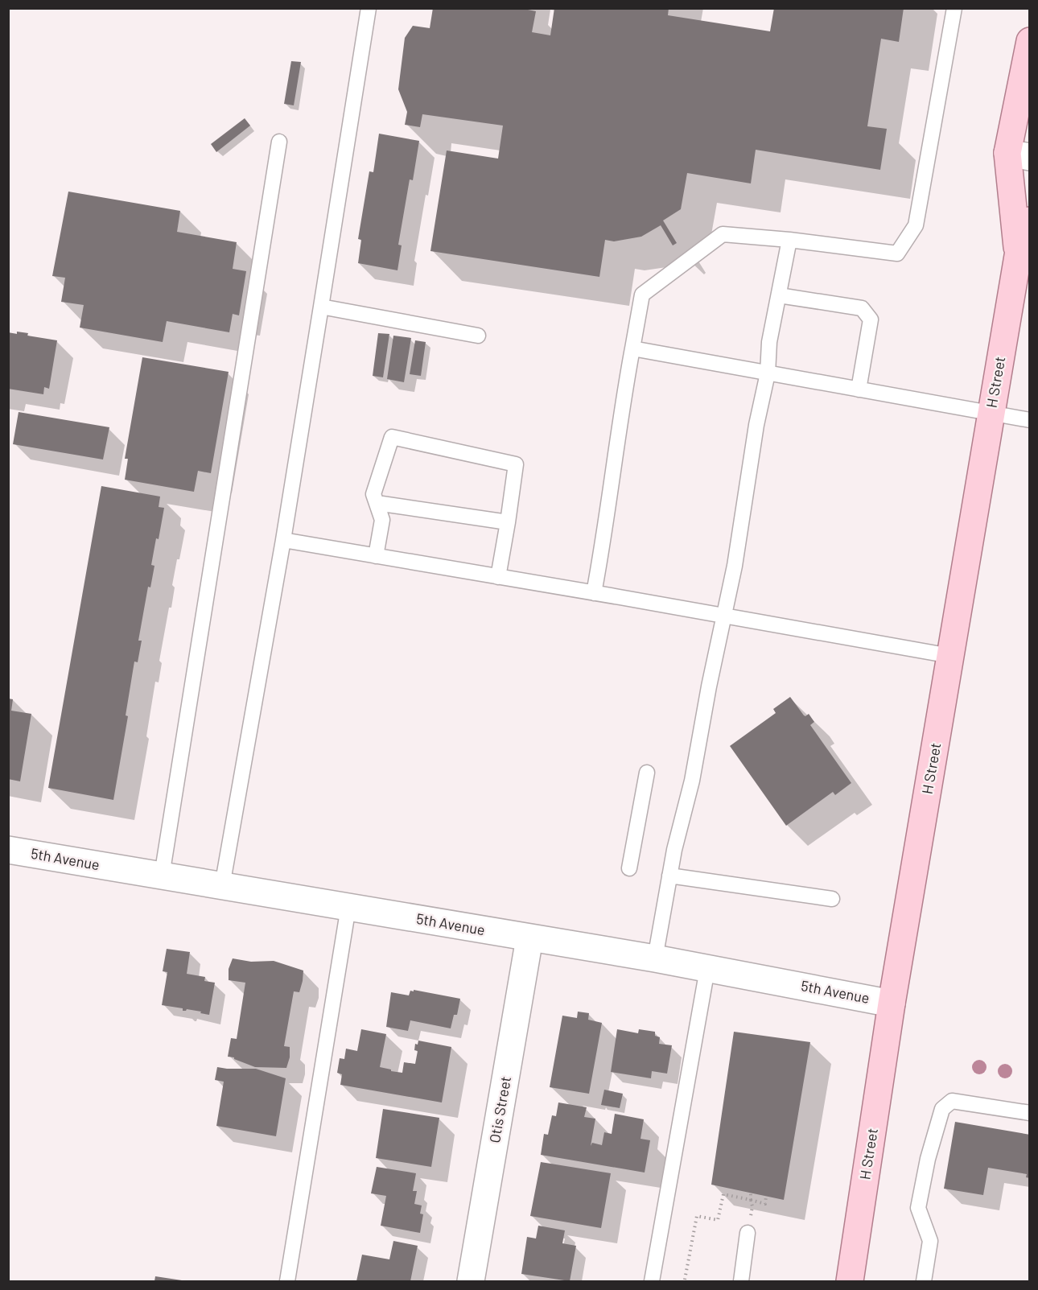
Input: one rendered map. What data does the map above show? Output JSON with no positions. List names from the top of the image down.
{
  "streets": {
    "main road": ["H Street"],
    "street": ["5th Avenue", "Otis Street"]
  },
  "crossings": [
    ["H Street", "5th Avenue"],
    ["5th Avenue", "Otis Street"]
  ]
}
